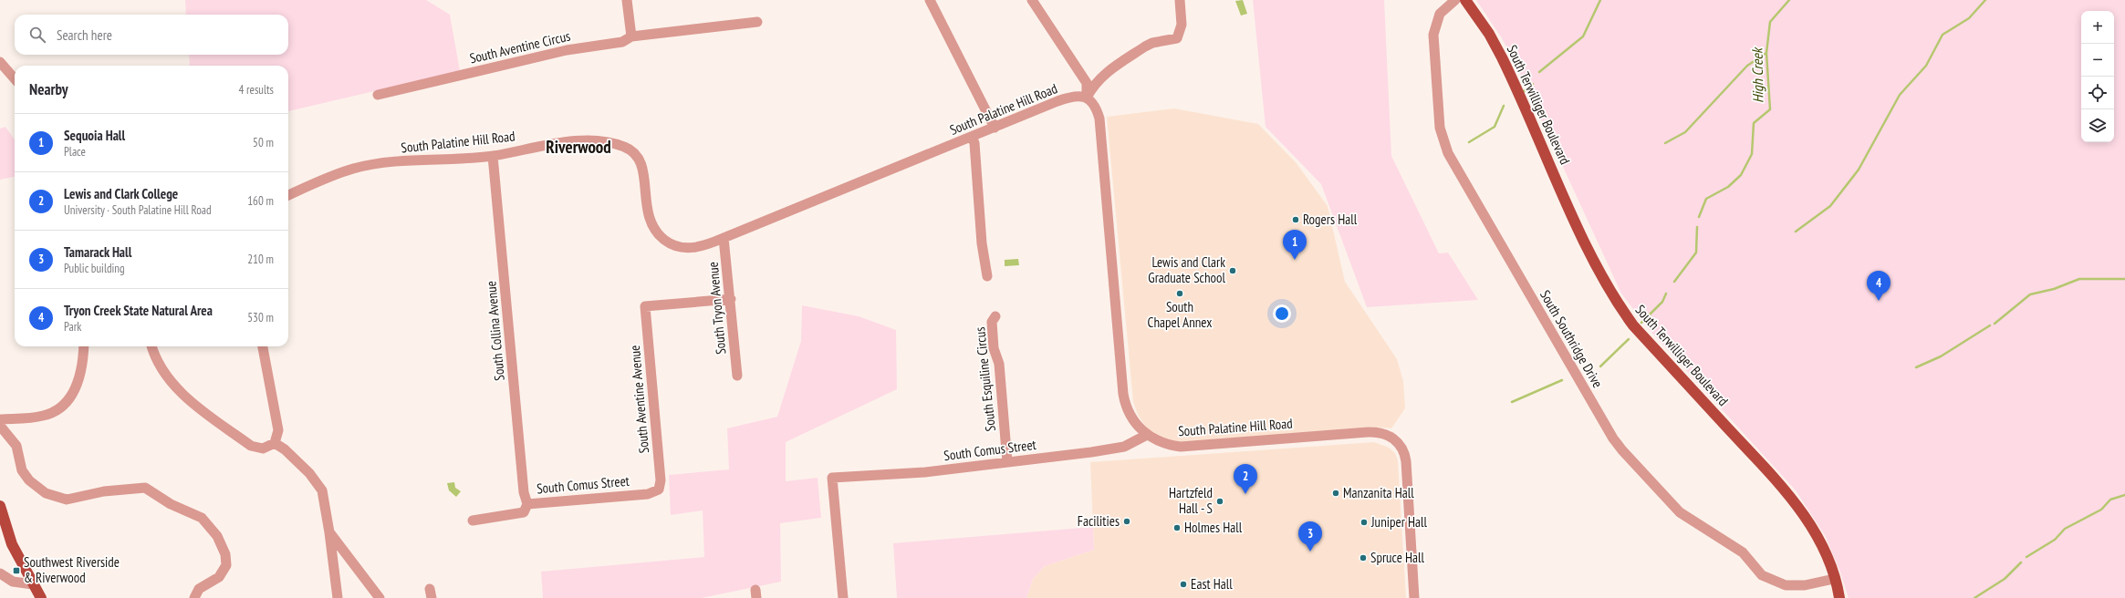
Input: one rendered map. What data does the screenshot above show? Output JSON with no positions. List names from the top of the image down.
{
  "streets": {
    "main road": ["South Terwilliger Boulevard"],
    "street": [
      "South Aventine Circus",
      "South Palatine Hill Road",
      "South Tryon Avenue",
      "South Collina Avenue",
      "South Southridge Drive",
      "South Esquiline Circus",
      "South Aventine Avenue",
      "South Comus Street"
    ]
  },
  "crossings": [
    ["South Terwilliger Boulevard", "South Southridge Drive"],
    ["South Palatine Hill Road", "South Tryon Avenue"],
    ["South Palatine Hill Road", "South Collina Avenue"],
    ["South Palatine Hill Road", "South Comus Street"],
    ["South Tryon Avenue", "South Aventine Avenue"],
    ["South Collina Avenue", "South Comus Street"],
    ["South Esquiline Circus", "South Comus Street"],
    ["South Aventine Avenue", "South Comus Street"]
  ],
  "districts": ["Riverwood"],
  "water": ["High Creek"],
  "places": {
    "other": [
      "Rogers Hall",
      "Lewis and Clark Graduate School",
      "South Chapel Annex",
      "Manzanita Hall",
      "Hartzfeld Hall - S",
      "Facilities",
      "Juniper Hall",
      "Holmes Hall",
      "Spruce Hall",
      "East Hall"
    ],
    "transit": ["Southwest Riverside & Riverwood"]
  },
  "page": {
    "map_buttons": ["+", "−"],
    "search": "Search here",
    "heading": ["Nearby", "4 results"],
    "list": [
      {
        "mark": "1",
        "name": "Sequoia Hall",
        "note": "Place",
        "value": "50 m"
      },
      {
        "mark": "2",
        "name": "Lewis and Clark College",
        "note": "University · South Palatine Hill Road",
        "value": "160 m"
      },
      {
        "mark": "3",
        "name": "Tamarack Hall",
        "note": "Public building",
        "value": "210 m"
      },
      {
        "mark": "4",
        "name": "Tryon Creek State Natural Area",
        "note": "Park",
        "value": "530 m"
      }
    ],
    "pins": [
      "1",
      "4",
      "2",
      "3"
    ]
  }
}
